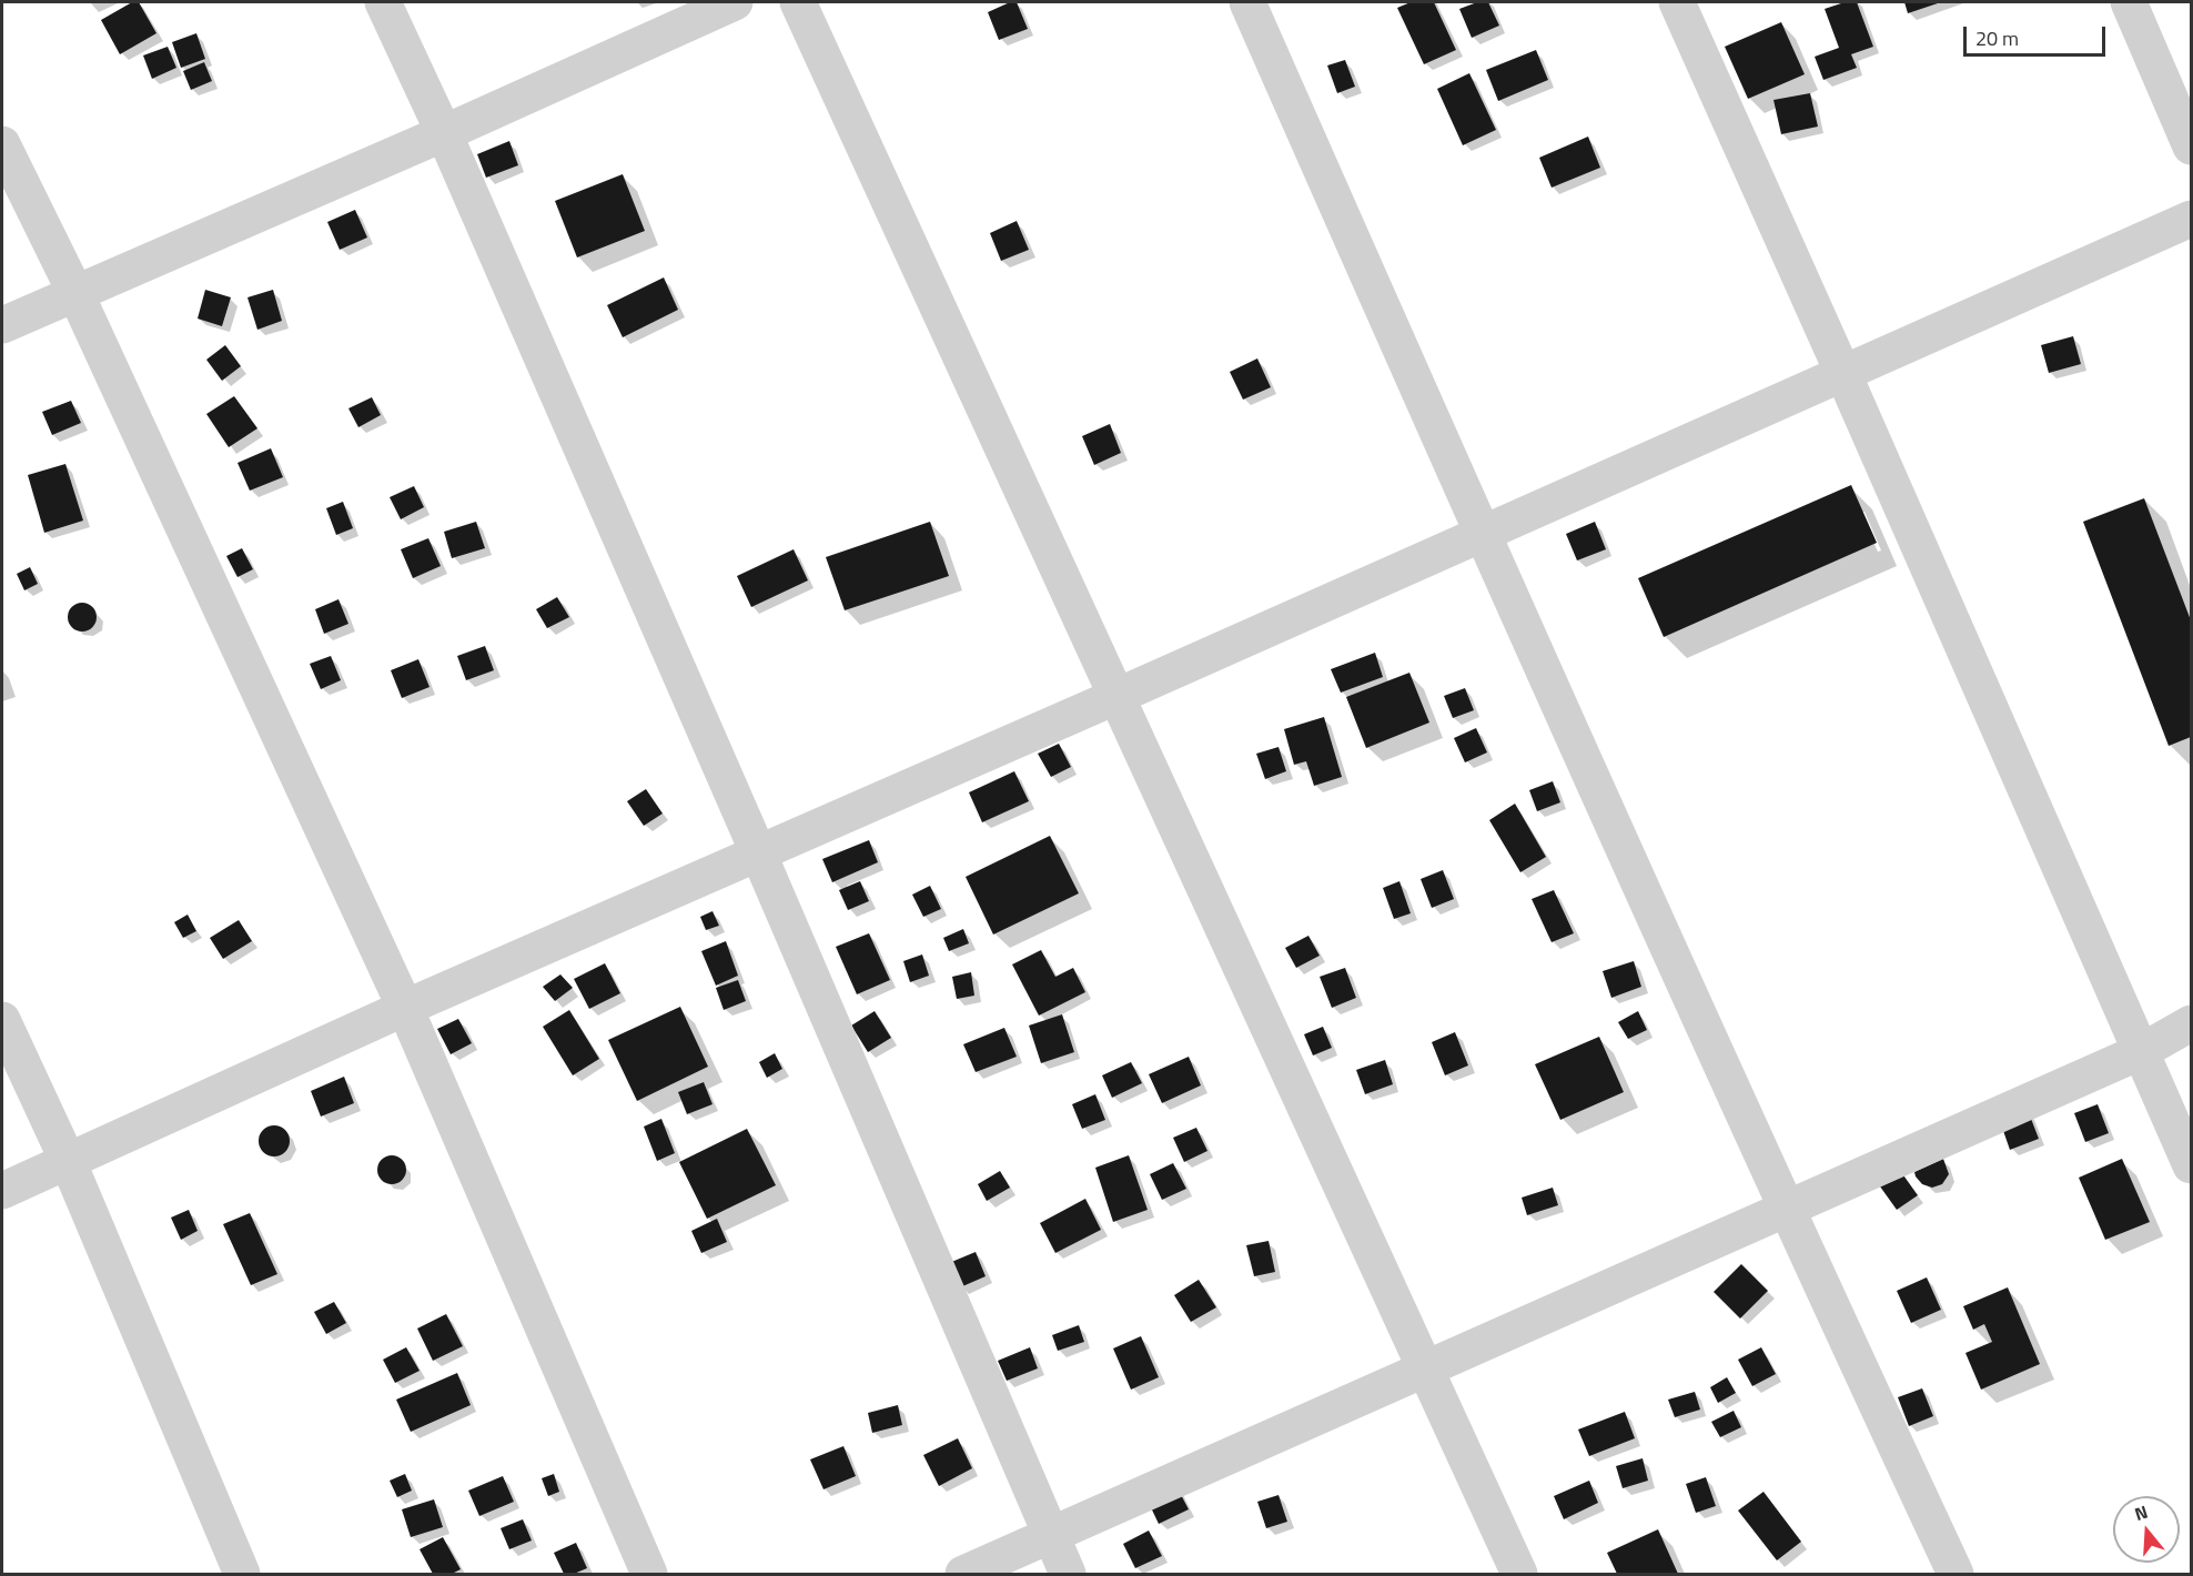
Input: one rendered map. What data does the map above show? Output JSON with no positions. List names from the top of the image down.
{
  "scale_bar": "20 m",
  "north": "top"
}
